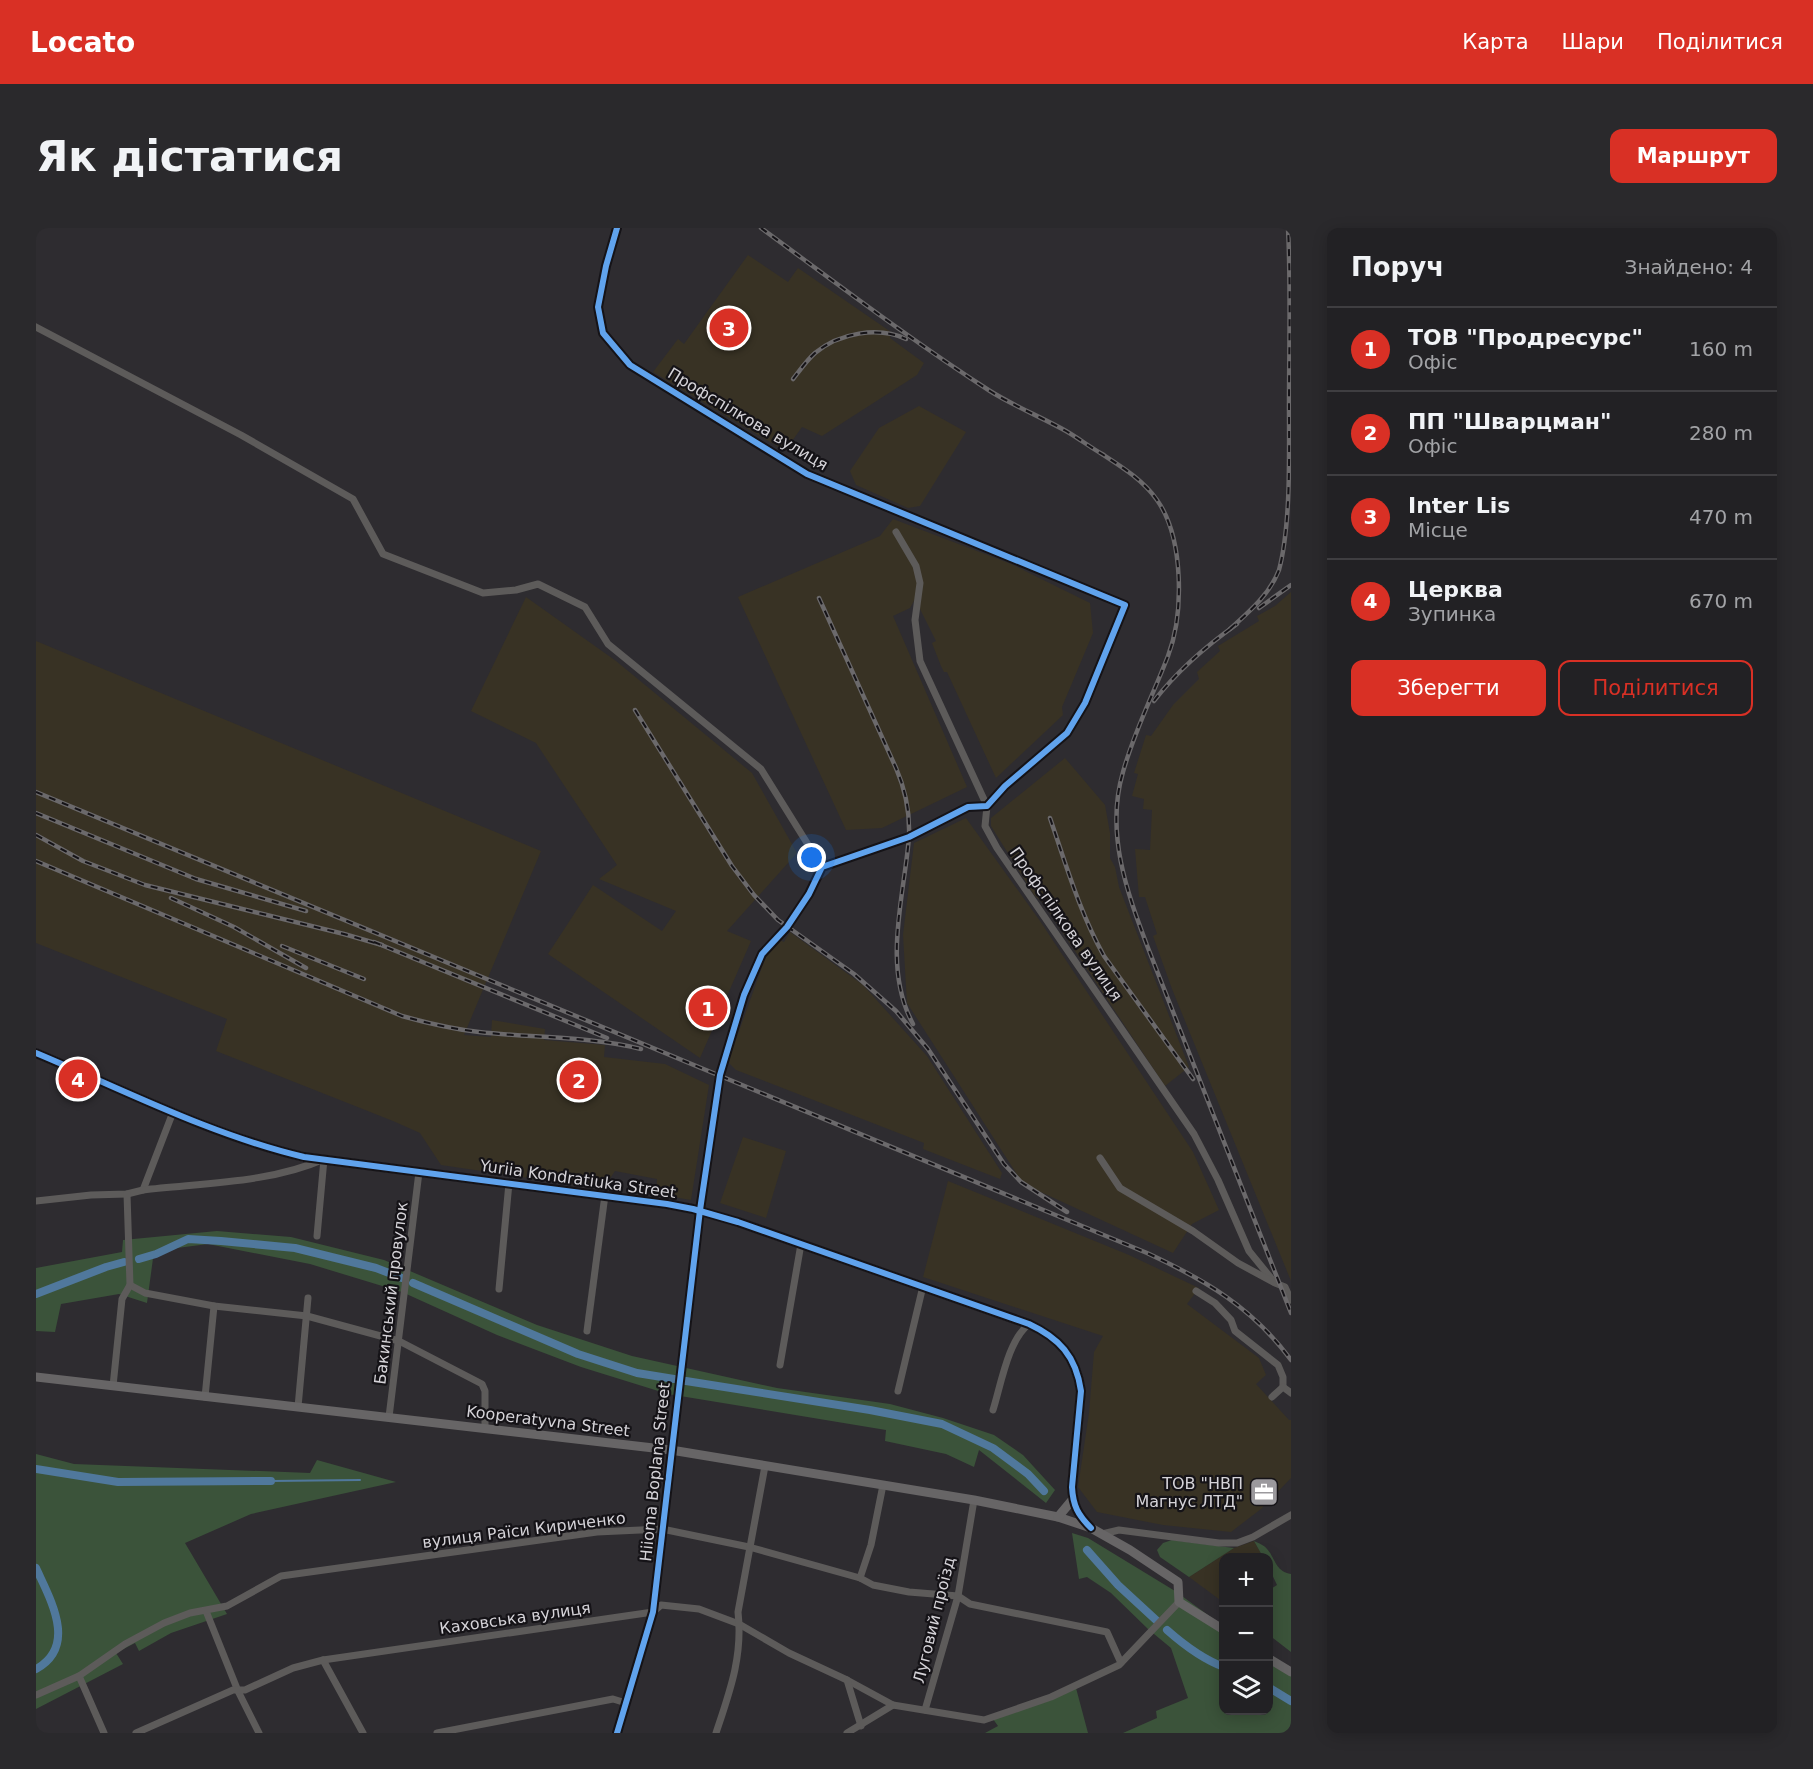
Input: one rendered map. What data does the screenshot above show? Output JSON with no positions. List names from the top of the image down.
{
  "streets": {
    "street": [
      "Профспілкова вулиця",
      "Yuriia Kondratiuka Street",
      "Бакинський провулок",
      "Kooperatyvna Street",
      "Hiioma Boplana Street",
      "вулиця Раїси Кириченко",
      "Каховська вулиця",
      "Луговий проїзд"
    ]
  },
  "crossings": [
    ["Yuriia Kondratiuka Street", "Бакинський провулок"],
    ["Yuriia Kondratiuka Street", "Hiioma Boplana Street"],
    ["Бакинський провулок", "Kooperatyvna Street"],
    ["Kooperatyvna Street", "Hiioma Boplana Street"],
    ["Kooperatyvna Street", "Каховська вулиця"],
    ["Kooperatyvna Street", "Луговий проїзд"],
    ["Hiioma Boplana Street", "вулиця Раїси Кириченко"],
    ["Hiioma Boplana Street", "Каховська вулиця"],
    ["вулиця Раїси Кириченко", "Каховська вулиця"],
    ["вулиця Раїси Кириченко", "Луговий проїзд"],
    ["Каховська вулиця", "Луговий проїзд"]
  ],
  "places": {
    "office": ["ТОВ \"НВП Магнус ЛТД\""]
  },
  "page": {
    "header": "Locato",
    "nav": ["Карта", "Шари", "Поділитися"],
    "buttons": [
      "Маршрут",
      ["Зберегти", "Поділитися"]
    ],
    "title": "Як дістатися",
    "heading": ["Поруч", "Знайдено: 4"],
    "pins": [
      "3",
      "1",
      "4",
      "2"
    ],
    "list": [
      {
        "mark": "1",
        "name": "ТОВ \"Продресурс\"",
        "note": "Офіс",
        "value": "160 m"
      },
      {
        "mark": "2",
        "name": "ПП \"Шварцман\"",
        "note": "Офіс",
        "value": "280 m"
      },
      {
        "mark": "3",
        "name": "Inter Lis",
        "note": "Місце",
        "value": "470 m"
      },
      {
        "mark": "4",
        "name": "Церква",
        "note": "Зупинка",
        "value": "670 m"
      }
    ],
    "map_buttons": ["+", "−"]
  }
}
